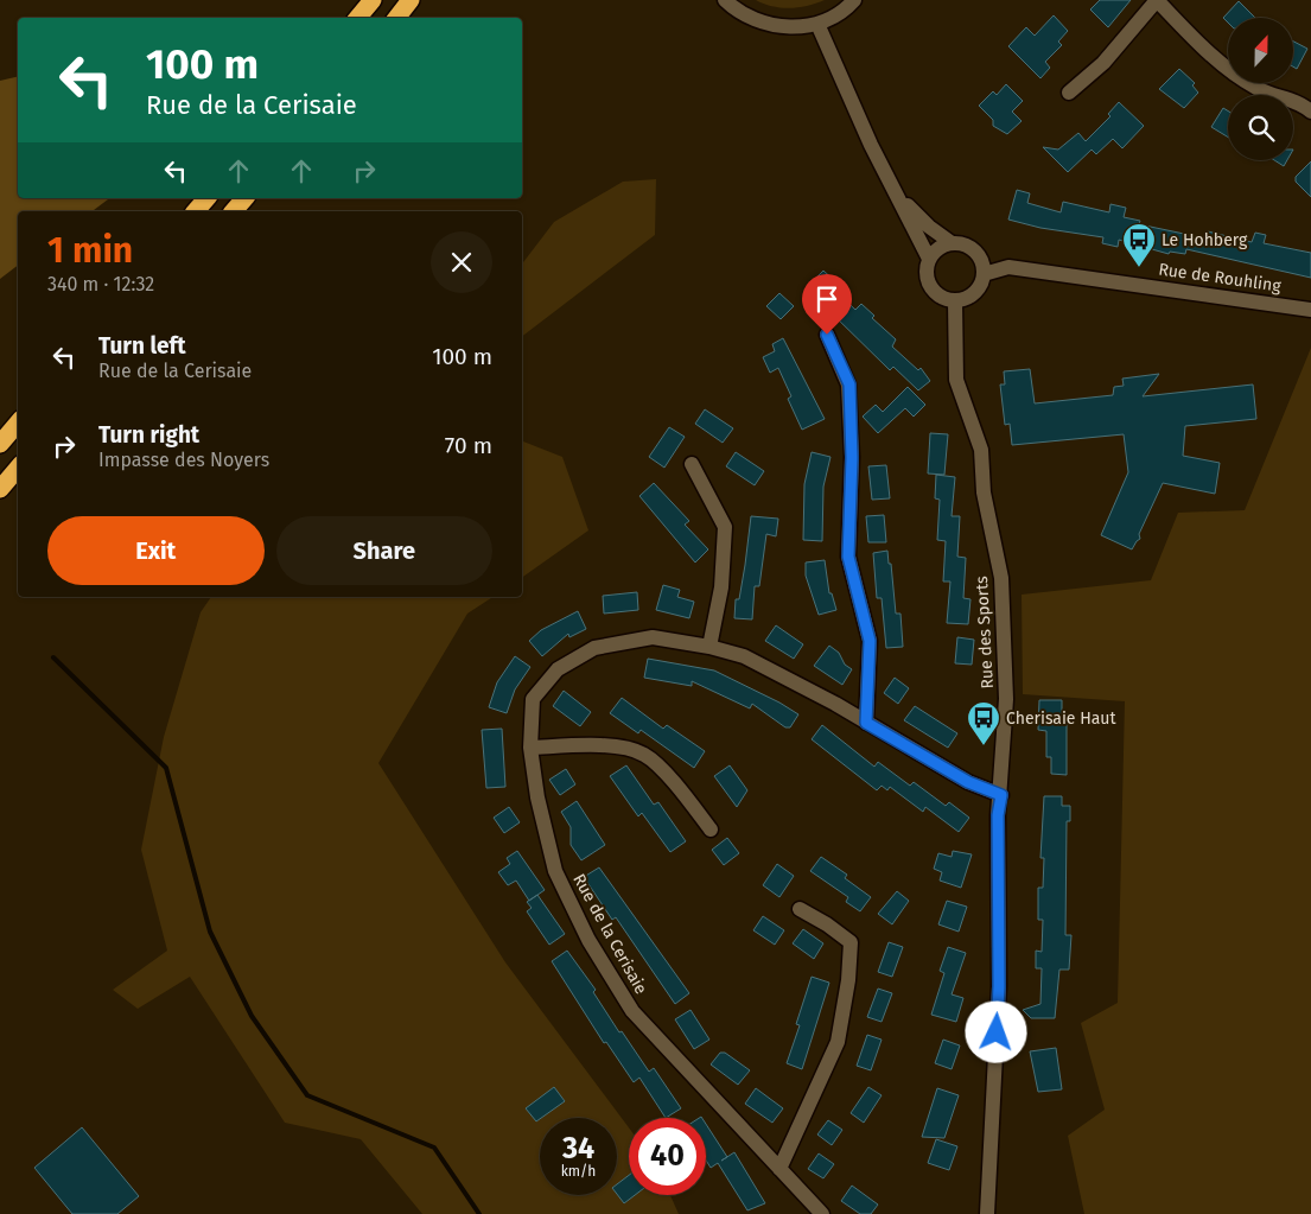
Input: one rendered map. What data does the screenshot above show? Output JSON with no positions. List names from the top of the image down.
{
  "streets": {
    "street": ["Rue de Rouhling", "Rue des Sports", "Rue de la Cerisaie"]
  },
  "crossings": [
    ["Rue de Rouhling", "Rue des Sports"],
    ["Rue des Sports", "Rue de la Cerisaie"]
  ],
  "places": {
    "bus stop": ["Le Hohberg", "Cherisaie Haut"]
  },
  "north": "top",
  "page": {
    "turn": ["100 m", "Rue de la Cerisaie"],
    "heading": ["1 min", "340 m · 12:32"],
    "list": [
      {
        "name": "Turn left",
        "note": "Rue de la Cerisaie",
        "value": "100 m"
      },
      {
        "name": "Turn right",
        "note": "Impasse des Noyers",
        "value": "70 m"
      }
    ],
    "buttons": ["Exit", "Share"],
    "speed": "34 km/h",
    "limit": "40"
  }
}
